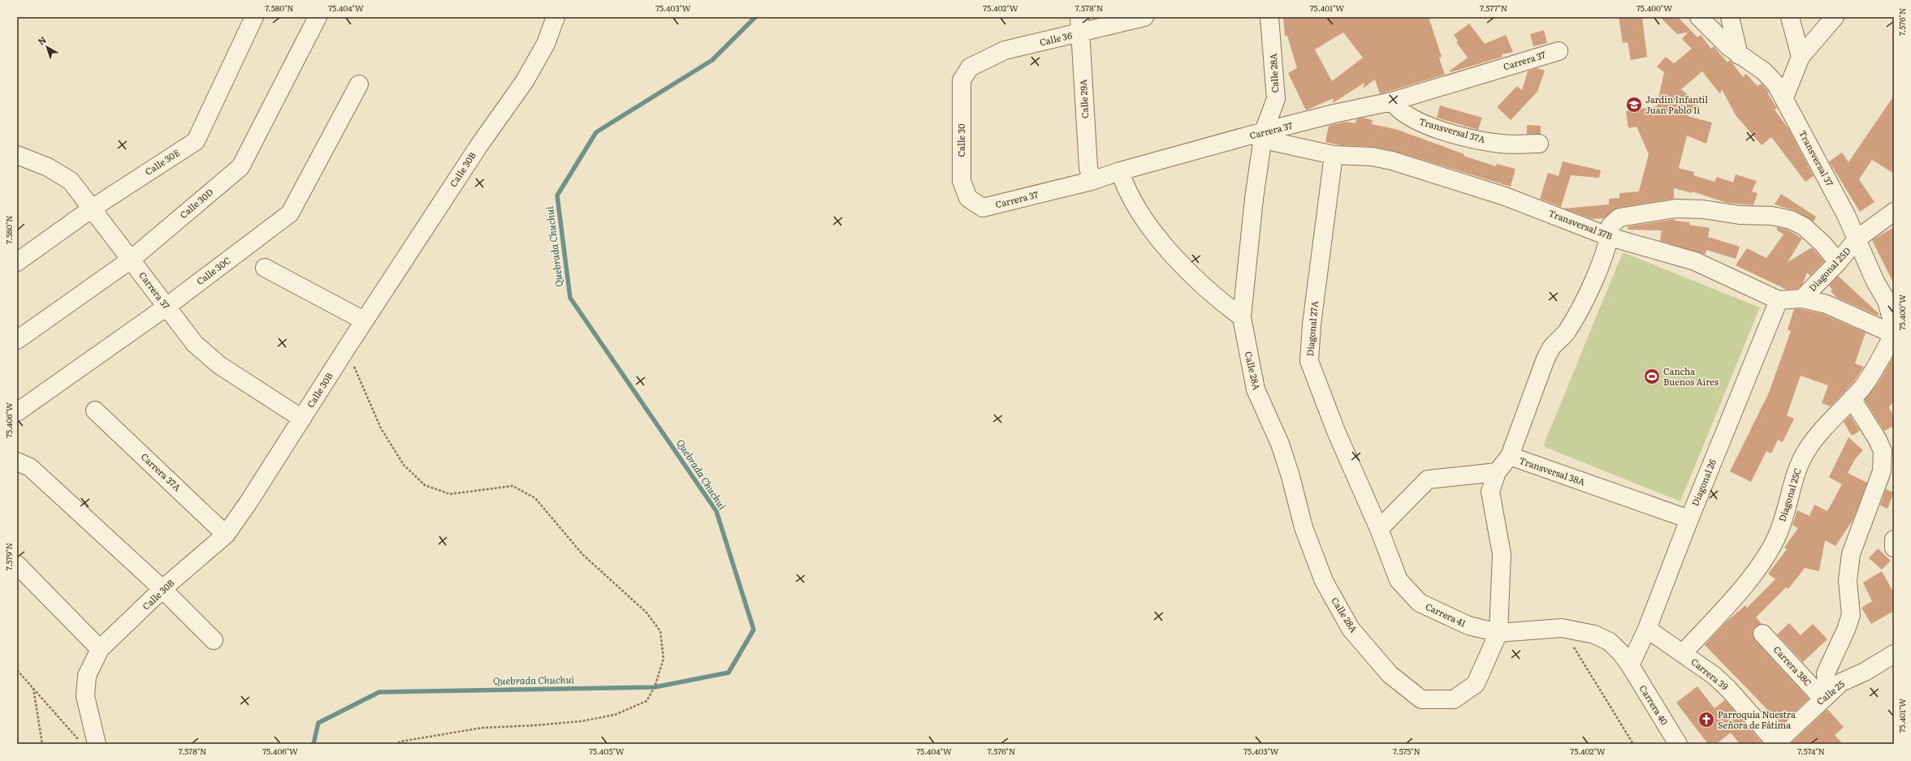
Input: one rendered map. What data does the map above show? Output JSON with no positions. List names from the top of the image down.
{
  "streets": {
    "street": [
      "Calle 36",
      "Carrera 37",
      "Calle 28A",
      "Calle 29A",
      "Transversal 37A",
      "Calle 30",
      "Transversal 37",
      "Calle 30E",
      "Calle 30B",
      "Calle 30D",
      "Transversal 37B",
      "Diagonal 25D",
      "Calle 30C",
      "Diagonal 27A",
      "Transversal 38A",
      "Carrera 37A",
      "Diagonal 26",
      "Diagonal 25C",
      "Carrera 41",
      "Carrera 38C",
      "Carrera 39",
      "Calle 25",
      "Carrera 40"
    ]
  },
  "crossings": [
    ["Calle 36", "Calle 29A"],
    ["Calle 36", "Calle 30"],
    ["Carrera 37", "Calle 28A"],
    ["Carrera 37", "Calle 29A"],
    ["Carrera 37", "Transversal 37A"],
    ["Carrera 37", "Calle 30"],
    ["Carrera 37", "Calle 30E"],
    ["Carrera 37", "Calle 30B"],
    ["Carrera 37", "Calle 30D"],
    ["Carrera 37", "Transversal 37B"],
    ["Carrera 37", "Calle 30C"],
    ["Calle 28A", "Transversal 37B"],
    ["Calle 28A", "Carrera 41"],
    ["Transversal 37", "Diagonal 25D"],
    ["Calle 30B", "Carrera 37A"],
    ["Transversal 37B", "Diagonal 25D"],
    ["Transversal 37B", "Diagonal 27A"],
    ["Transversal 37B", "Diagonal 26"],
    ["Transversal 37B", "Diagonal 25C"],
    ["Diagonal 27A", "Carrera 41"],
    ["Transversal 38A", "Diagonal 26"],
    ["Diagonal 26", "Carrera 39"],
    ["Diagonal 26", "Carrera 40"],
    ["Diagonal 25C", "Carrera 39"],
    ["Carrera 41", "Carrera 40"],
    ["Carrera 38C", "Calle 25"],
    ["Carrera 39", "Calle 25"]
  ],
  "water": ["Quebrada Chuchuí"],
  "places": {
    "school or university": ["Jardin Infantil Juan Pablo Ii"],
    "sports": ["Cancha Buenos Aires"],
    "church": ["Parroquia Nuestra Señora de Fátima"]
  },
  "north": "top left",
  "coordinates": [
    "7.580°N",
    "75.404°W",
    "75.403°W",
    "75.402°W",
    "7.578°N",
    "75.401°W",
    "7.577°N",
    "75.400°W",
    "7.576°N",
    "75.406°W",
    "7.579°N",
    "75.405°W",
    "7.575°N",
    "7.574°N"
  ]
}
